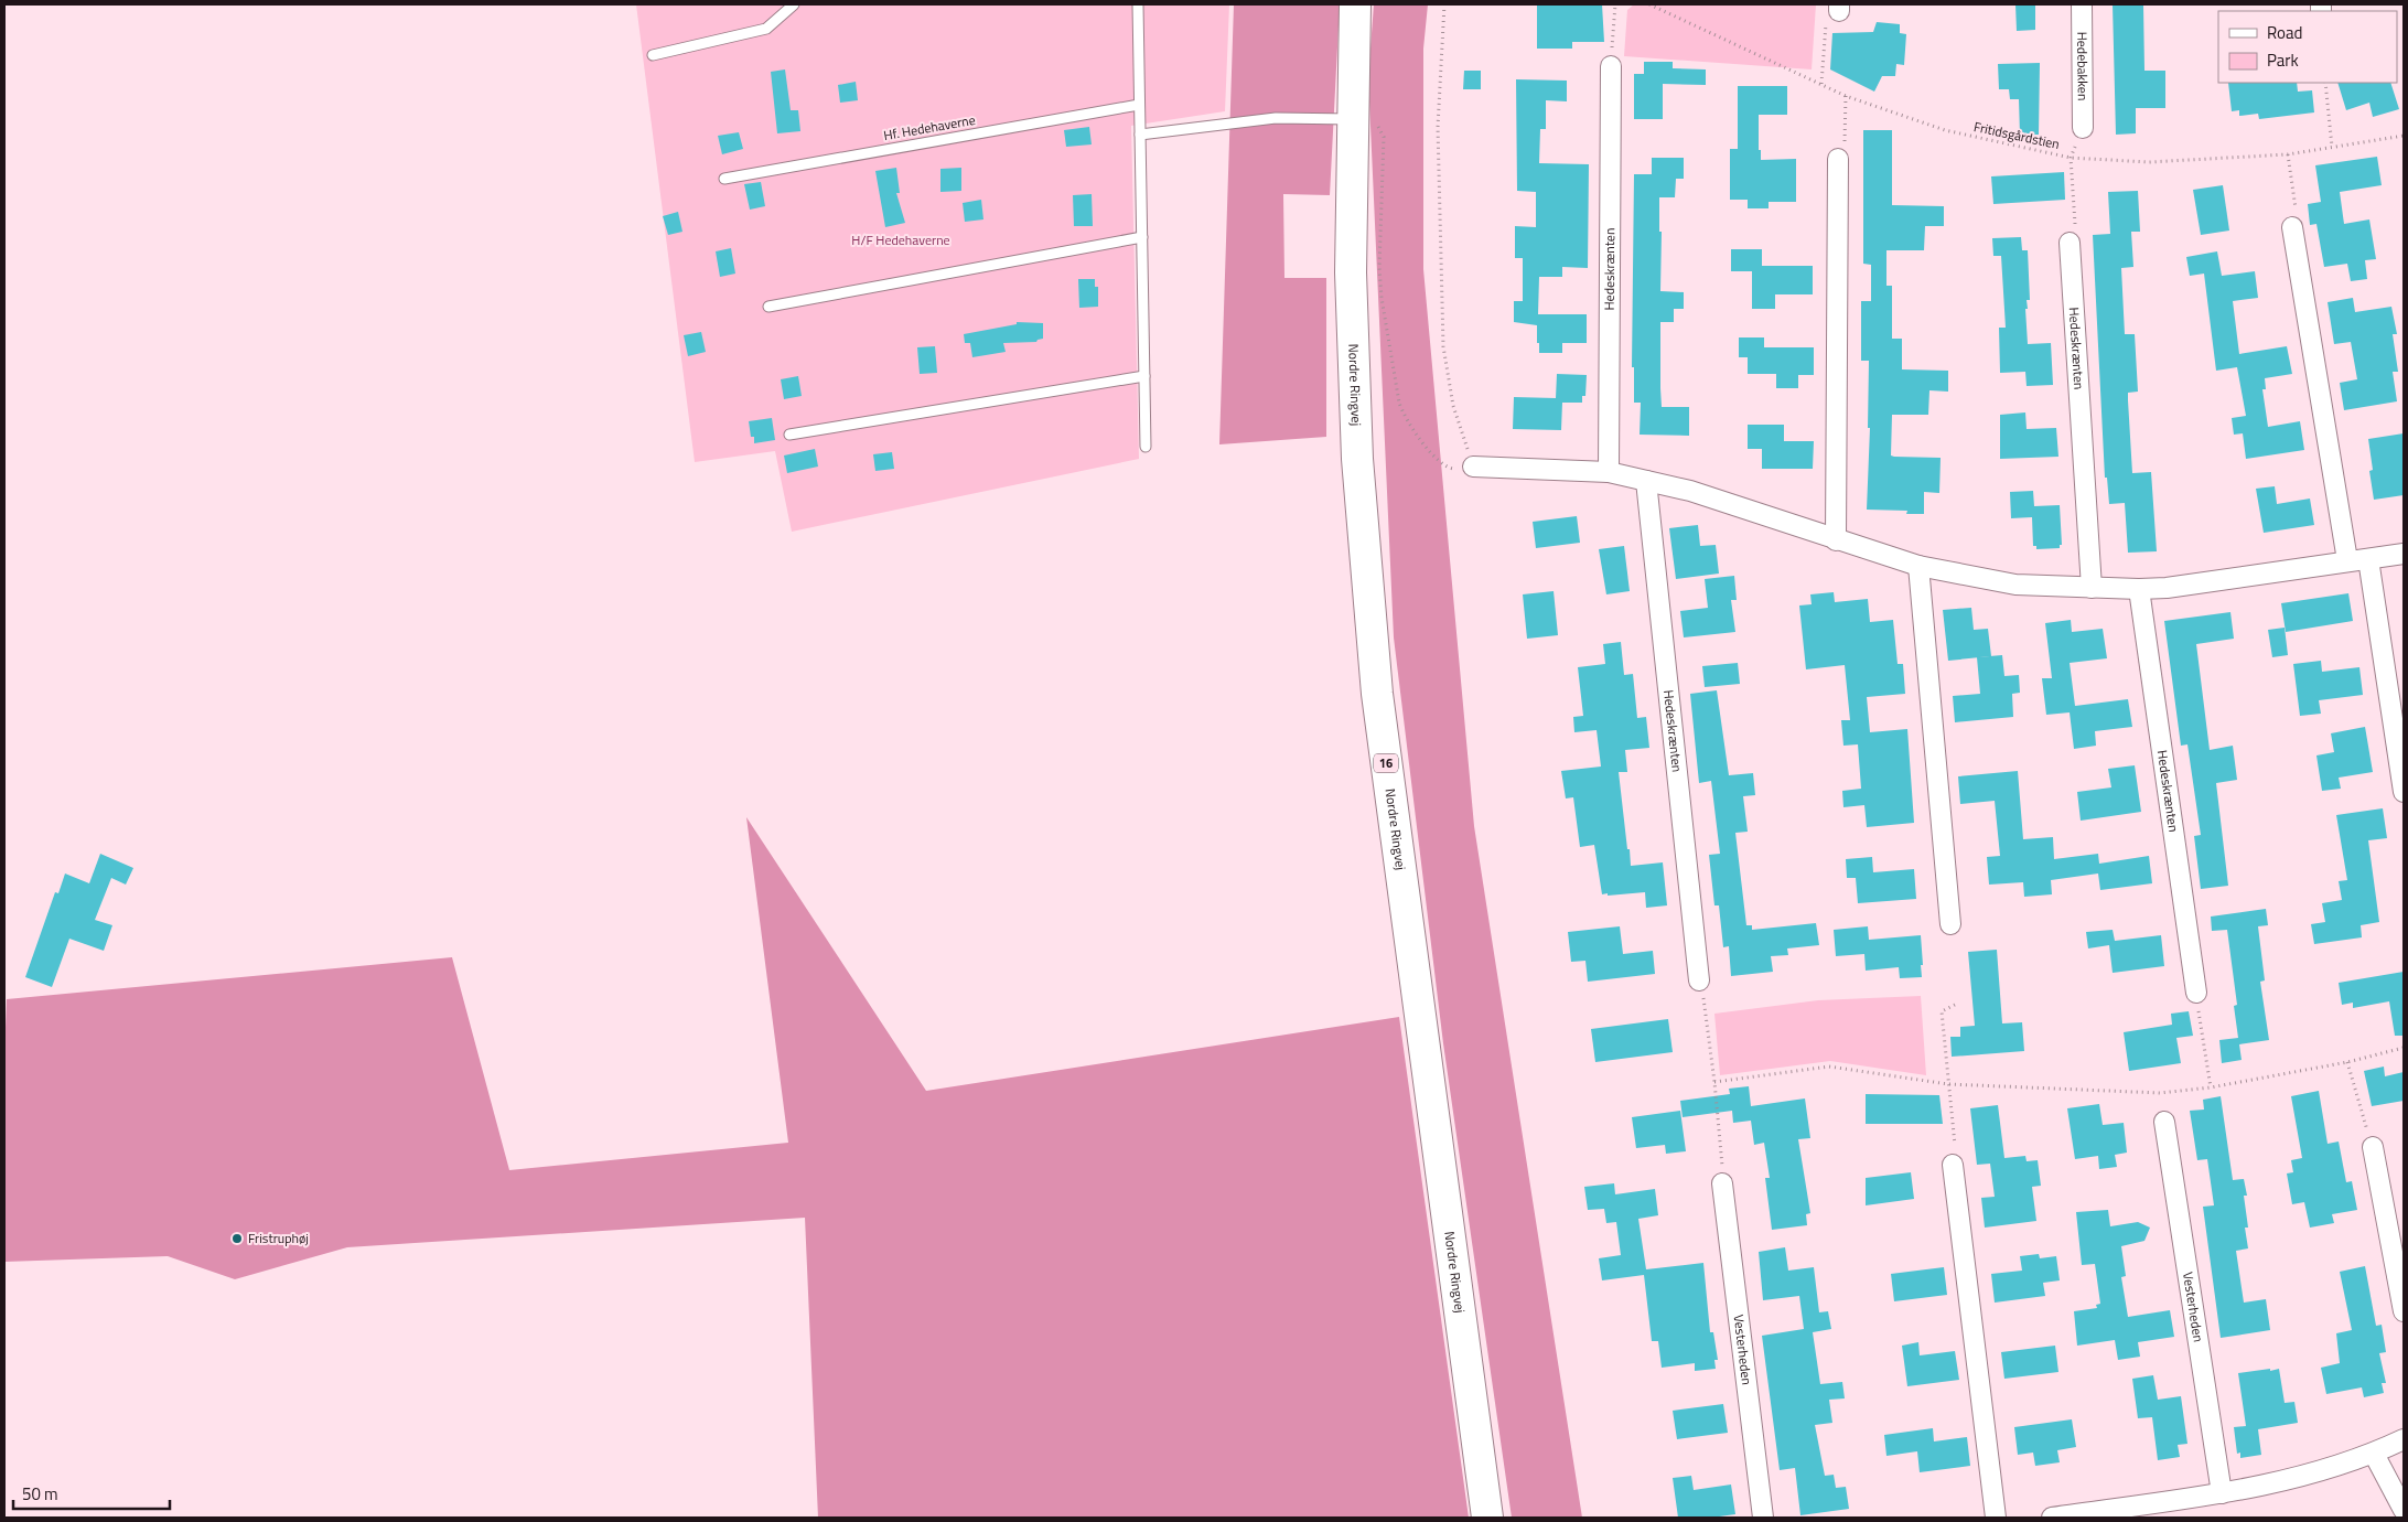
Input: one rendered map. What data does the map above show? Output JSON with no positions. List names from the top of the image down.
{
  "streets": {
    "main road": ["Nordre Ringvej", "16"],
    "street": ["Hedebakken", "Hedeskrænten", "Vesterheden"],
    "lane": ["Hf. Hedehaverne"],
    "path": ["Fritidsgårdstien"]
  },
  "parks": ["H/F Hedehaverne"],
  "places": ["Fristruphøj"],
  "legend": ["Road", "Park"],
  "scale_bar": "50 m"
}
